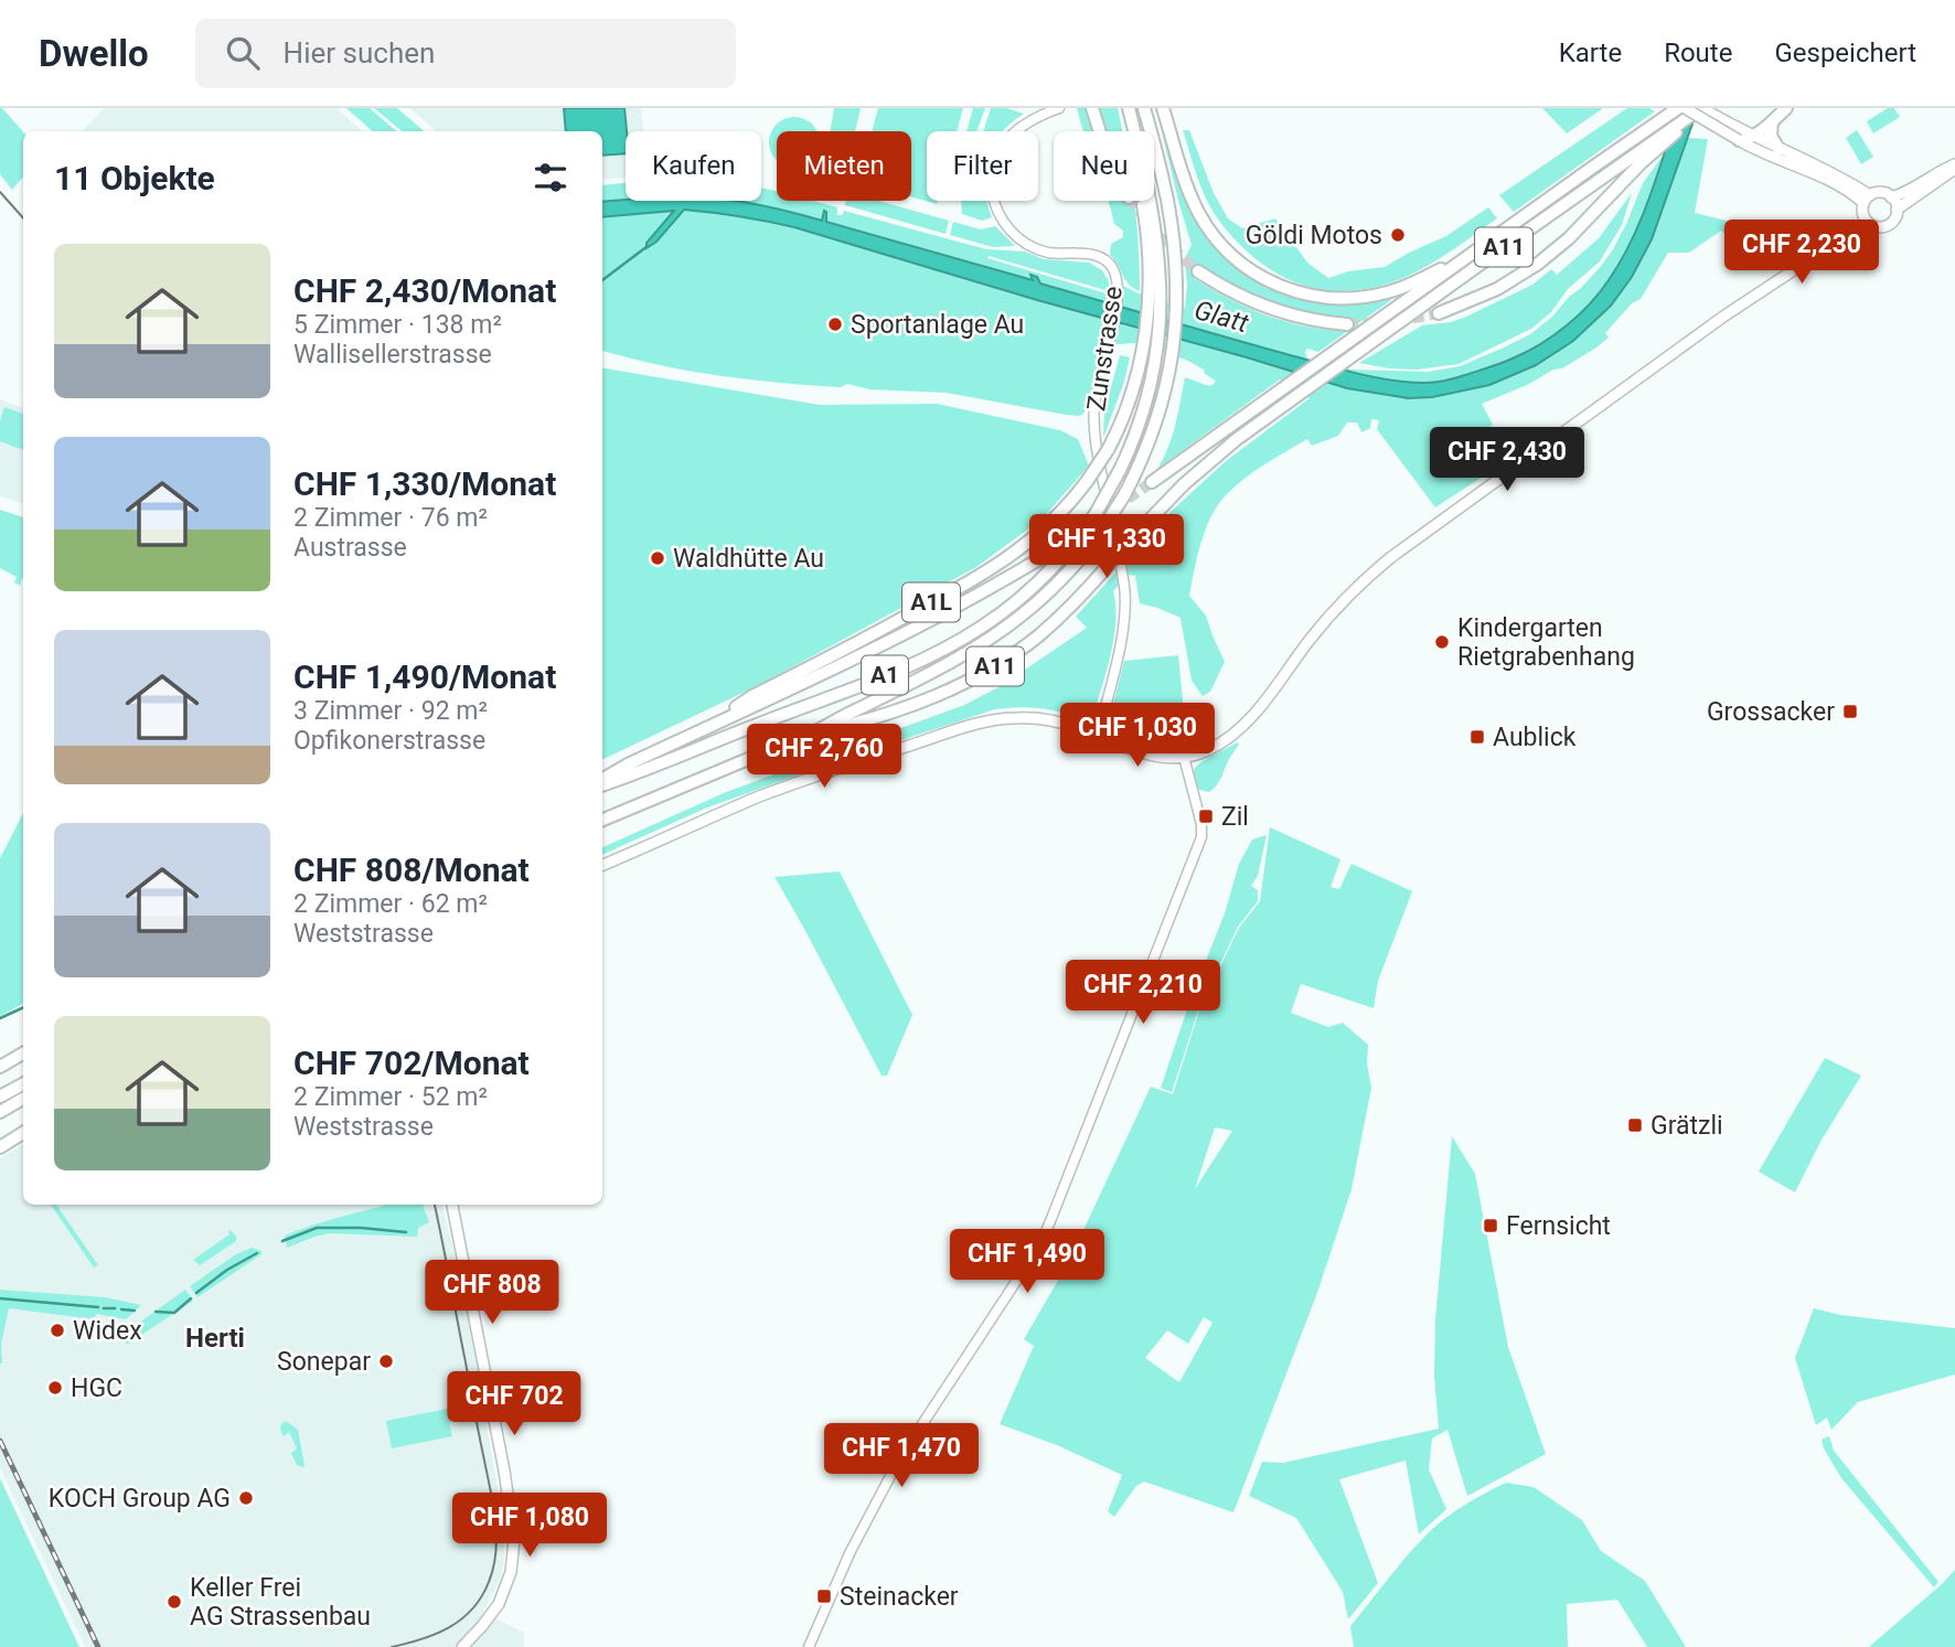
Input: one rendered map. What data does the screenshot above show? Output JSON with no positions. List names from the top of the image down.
{
  "streets": {
    "highway": ["A11", "A1L", "A1"],
    "street": ["Zunstrasse"]
  },
  "crossings": [
    ["A11", "A1"]
  ],
  "districts": ["Herti"],
  "water": ["Glatt"],
  "places": {
    "other": [
      "Göldi Motos",
      "Sportanlage Au",
      "Waldhütte Au",
      "Kindergarten Rietgrabenhang",
      "Widex",
      "Sonepar",
      "HGC",
      "KOCH Group AG",
      "Keller Frei AG Strassenbau"
    ],
    "transit": [
      "Grossacker",
      "Aublick",
      "Zil",
      "Grätzli",
      "Fernsicht",
      "Steinacker"
    ]
  },
  "page": {
    "header": "Dwello",
    "search": "Hier suchen",
    "nav": ["Karte", "Route", "Gespeichert"],
    "chip": [
      "Kaufen",
      "Mieten",
      "Filter",
      "Neu"
    ],
    "heading": "11 Objekte",
    "price": [
      "CHF 2,230",
      "CHF 2,430",
      "CHF 1,330",
      "CHF 1,030",
      "CHF 2,760",
      "CHF 2,210",
      "CHF 1,490",
      "CHF 808",
      "CHF 702",
      "CHF 1,470",
      "CHF 1,080"
    ],
    "list": [
      {
        "name": "CHF 2,430/Monat",
        "note": "5 Zimmer · 138 m² · Wallisellerstrasse"
      },
      {
        "name": "CHF 1,330/Monat",
        "note": "2 Zimmer · 76 m² · Austrasse"
      },
      {
        "name": "CHF 1,490/Monat",
        "note": "3 Zimmer · 92 m² · Opfikonerstrasse"
      },
      {
        "name": "CHF 808/Monat",
        "note": "2 Zimmer · 62 m² · Weststrasse"
      },
      {
        "name": "CHF 702/Monat",
        "note": "2 Zimmer · 52 m² · Weststrasse"
      }
    ]
  }
}
